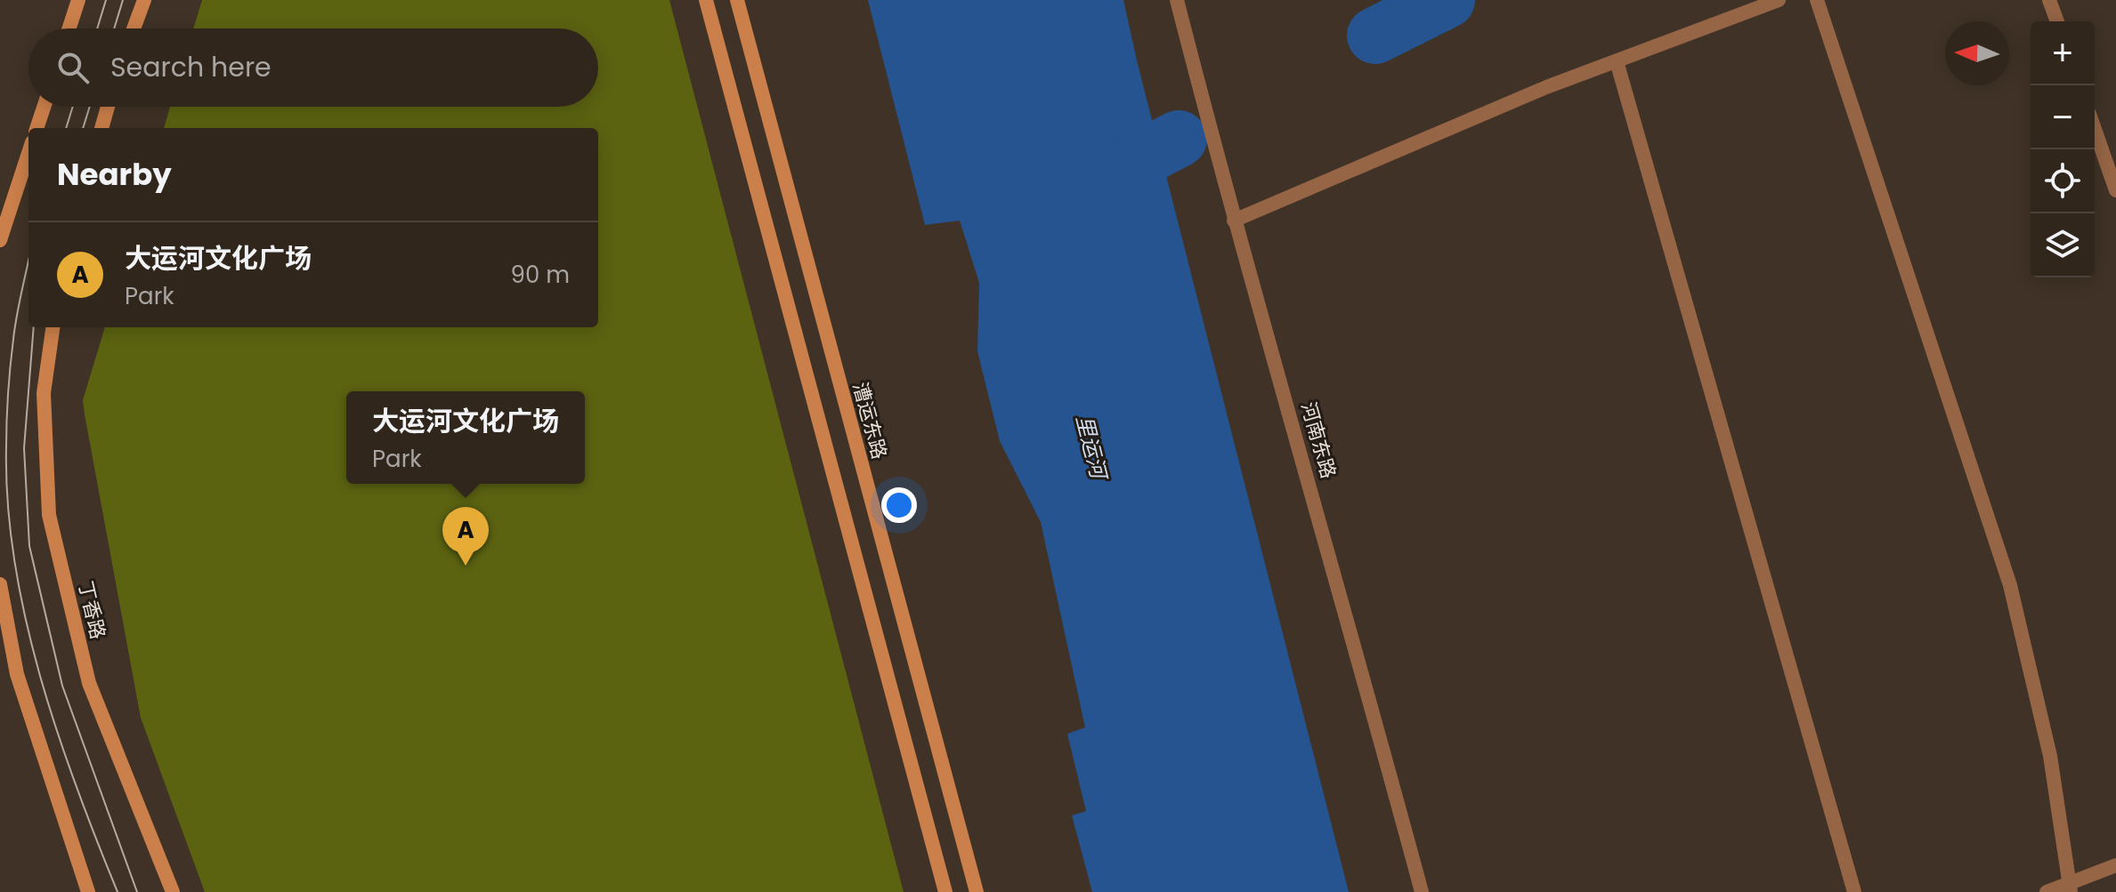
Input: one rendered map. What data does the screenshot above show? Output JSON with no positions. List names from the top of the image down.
{
  "streets": {
    "main road": ["漕运东路", "丁香路"],
    "street": ["河南东路"]
  },
  "water": ["里运河"],
  "north": "left",
  "page": {
    "map_buttons": ["+", "−"],
    "search": "Search here",
    "heading": "Nearby",
    "list": [
      {
        "mark": "A",
        "name": "大运河文化广场",
        "note": "Park",
        "value": "90 m"
      }
    ],
    "popup": ["大运河文化广场", "Park"],
    "pins": "A"
  }
}
